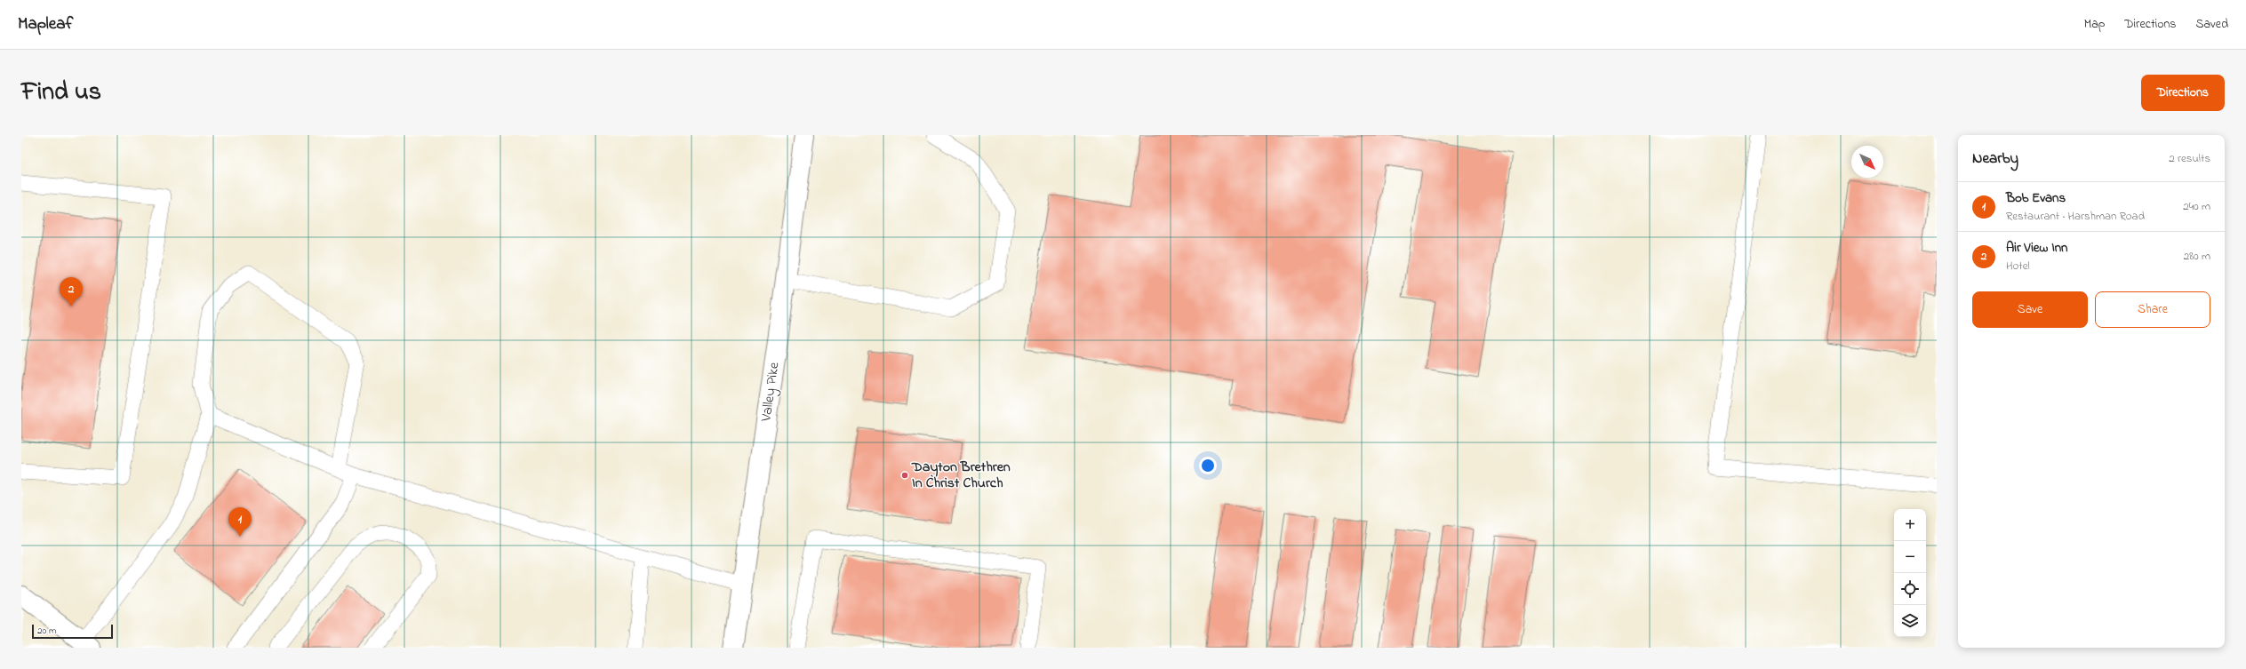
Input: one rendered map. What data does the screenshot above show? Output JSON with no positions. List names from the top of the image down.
{
  "streets": {
    "street": ["Valley Pike"]
  },
  "places": ["Dayton Brethren In Christ Church"],
  "scale_bar": "20 m",
  "north": "bottom right",
  "page": {
    "header": "Mapleaf",
    "nav": ["Map", "Directions", "Saved"],
    "title": "Find us",
    "buttons": [
      "Directions",
      ["Save", "Share"]
    ],
    "heading": ["Nearby", "2 results"],
    "list": [
      {
        "mark": "1",
        "name": "Bob Evans",
        "note": "Restaurant · Harshman Road",
        "value": "240 m"
      },
      {
        "mark": "2",
        "name": "Air View Inn",
        "note": "Hotel",
        "value": "280 m"
      }
    ],
    "pins": ["2", "1"],
    "map_buttons": ["+", "−"],
    "scale": "20 m"
  }
}
